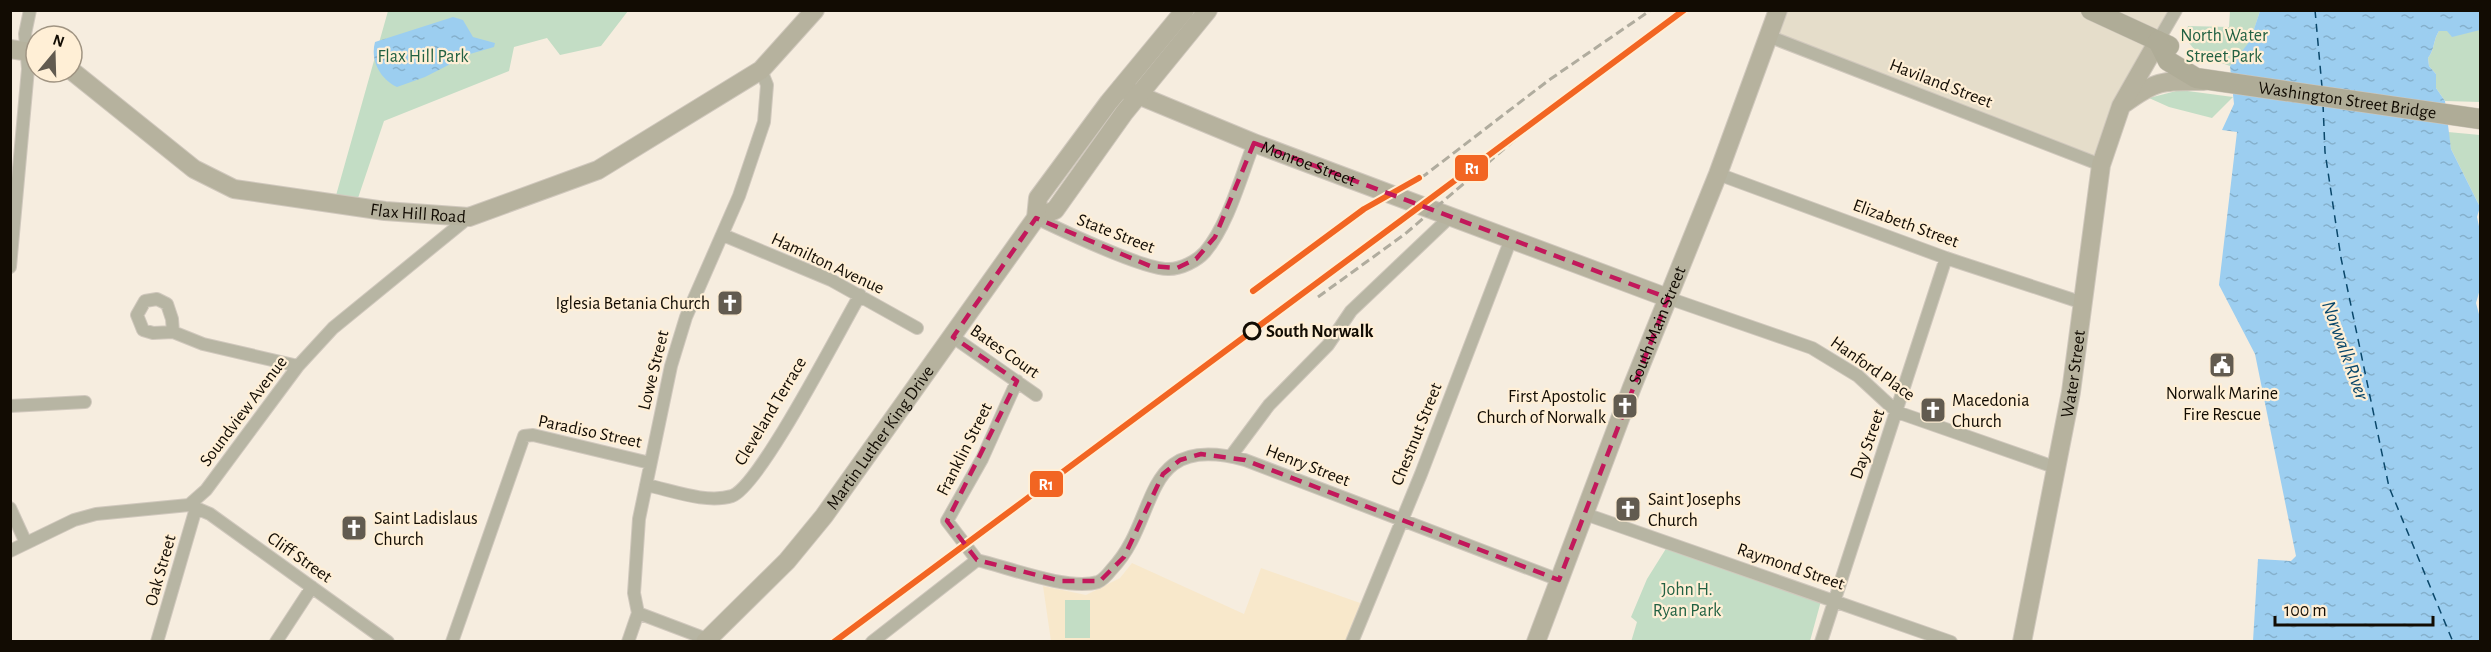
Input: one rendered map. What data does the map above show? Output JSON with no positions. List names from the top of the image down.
{
  "streets": {
    "main road": [
      "Washington Street Bridge",
      "Monroe Street",
      "Flax Hill Road",
      "South Main Street",
      "Water Street",
      "Martin Luther King Drive"
    ],
    "street": [
      "Haviland Street",
      "Elizabeth Street",
      "State Street",
      "Hamilton Avenue",
      "Bates Court",
      "Hanford Place",
      "Lowe Street",
      "Soundview Avenue",
      "Cleveland Terrace",
      "Paradiso Street",
      "Chestnut Street",
      "Day Street",
      "Franklin Street",
      "Henry Street",
      "Cliff Street",
      "Raymond Street",
      "Oak Street"
    ]
  },
  "crossings": [
    ["Haviland Street", "South Main Street"],
    ["Haviland Street", "Water Street"],
    ["Monroe Street", "State Street"],
    ["Monroe Street", "South Main Street"],
    ["Monroe Street", "Hanford Place"],
    ["Monroe Street", "Chestnut Street"],
    ["Monroe Street", "Martin Luther King Drive"],
    ["Flax Hill Road", "Lowe Street"],
    ["Flax Hill Road", "Soundview Avenue"],
    ["Elizabeth Street", "South Main Street"],
    ["Elizabeth Street", "Water Street"],
    ["Elizabeth Street", "Day Street"],
    ["State Street", "Martin Luther King Drive"],
    ["Hamilton Avenue", "Lowe Street"],
    ["Hamilton Avenue", "Cleveland Terrace"],
    ["South Main Street", "Hanford Place"],
    ["South Main Street", "Henry Street"],
    ["South Main Street", "Raymond Street"],
    ["Bates Court", "Martin Luther King Drive"],
    ["Bates Court", "Franklin Street"],
    ["Hanford Place", "Water Street"],
    ["Hanford Place", "Day Street"],
    ["Lowe Street", "Cleveland Terrace"],
    ["Lowe Street", "Paradiso Street"],
    ["Soundview Avenue", "Cliff Street"],
    ["Soundview Avenue", "Oak Street"],
    ["Chestnut Street", "Henry Street"],
    ["Day Street", "Raymond Street"],
    ["Franklin Street", "Henry Street"],
    ["Cliff Street", "Oak Street"]
  ],
  "water": ["Norwalk River"],
  "parks": ["North Water Street Park", "Flax Hill Park", "John H. Ryan Park"],
  "places": {
    "church": [
      "Iglesia Betania Church",
      "First Apostolic Church of Norwalk",
      "Macedonia Church",
      "Saint Josephs Church",
      "Saint Ladislaus Church"
    ],
    "other": ["South Norwalk"],
    "public building": ["Norwalk Marine Fire Rescue"]
  },
  "lines": ["transit line R1"],
  "scale_bar": "100 m",
  "north": "top"
}
